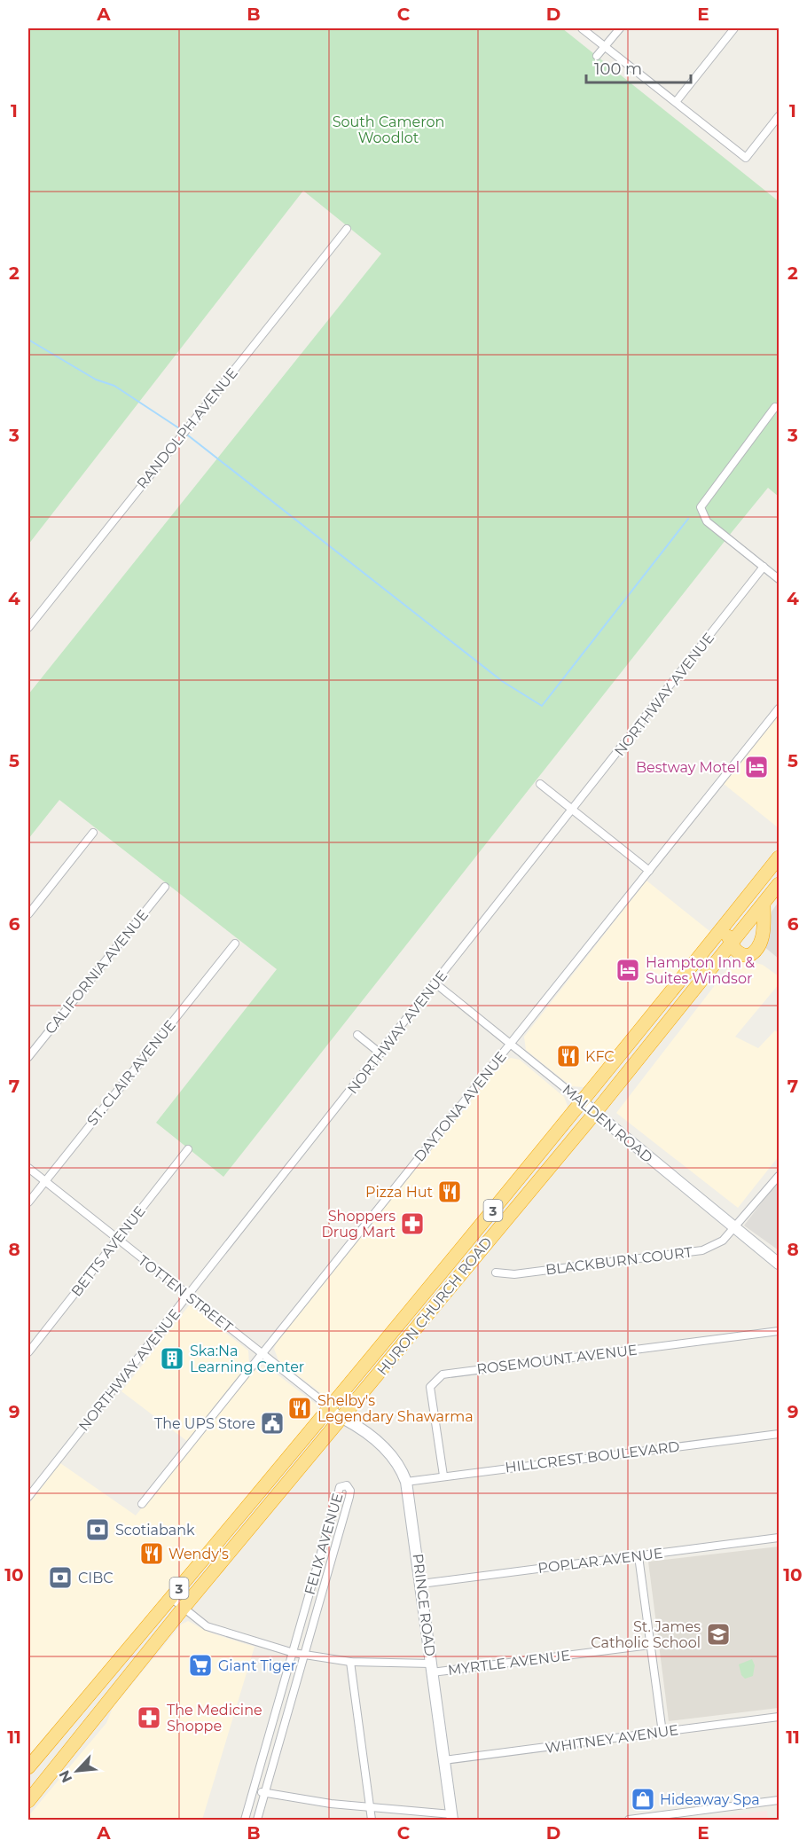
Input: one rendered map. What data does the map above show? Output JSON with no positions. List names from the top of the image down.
{
  "streets": {
    "highway": ["3", "HURON CHURCH ROAD"],
    "street": [
      "RANDOLPH AVENUE",
      "NORTHWAY AVENUE",
      "CALIFORNIA AVENUE",
      "ST. CLAIR AVENUE",
      "DAYTONA AVENUE",
      "MALDEN ROAD",
      "BETTS AVENUE",
      "BLACKBURN COURT",
      "TOTTEN STREET",
      "ROSEMOUNT AVENUE",
      "HILLCREST BOULEVARD",
      "FELIX AVENUE",
      "POPLAR AVENUE",
      "PRINCE ROAD",
      "MYRTLE AVENUE",
      "WHITNEY AVENUE"
    ]
  },
  "crossings": [
    ["NORTHWAY AVENUE", "MALDEN ROAD"],
    ["NORTHWAY AVENUE", "TOTTEN STREET"],
    ["ST. CLAIR AVENUE", "TOTTEN STREET"],
    ["DAYTONA AVENUE", "MALDEN ROAD"],
    ["DAYTONA AVENUE", "TOTTEN STREET"],
    ["MALDEN ROAD", "BLACKBURN COURT"],
    ["MALDEN ROAD", "HURON CHURCH ROAD"],
    ["BETTS AVENUE", "TOTTEN STREET"],
    ["TOTTEN STREET", "HURON CHURCH ROAD"],
    ["TOTTEN STREET", "PRINCE ROAD"],
    ["HURON CHURCH ROAD", "PRINCE ROAD"],
    ["HURON CHURCH ROAD", "MYRTLE AVENUE"],
    ["ROSEMOUNT AVENUE", "HILLCREST BOULEVARD"],
    ["HILLCREST BOULEVARD", "PRINCE ROAD"],
    ["FELIX AVENUE", "MYRTLE AVENUE"],
    ["POPLAR AVENUE", "PRINCE ROAD"],
    ["PRINCE ROAD", "MYRTLE AVENUE"],
    ["PRINCE ROAD", "WHITNEY AVENUE"]
  ],
  "parks": ["South Cameron Woodlot"],
  "places": {
    "hotel": ["Bestway Motel", "Hampton Inn & Suites Windsor"],
    "restaurant": [
      "KFC",
      "Pizza Hut",
      "Shelby's Legendary Shawarma",
      "Wendy's"
    ],
    "pharmacy": ["Shoppers Drug Mart", "The Medicine Shoppe"],
    "building": ["Ska:Na Learning Center"],
    "public building": ["The UPS Store"],
    "bank": ["Scotiabank", "CIBC"],
    "school or university": ["St. James Catholic School"],
    "supermarket": ["Giant Tiger"],
    "shop": ["Hideaway Spa"]
  },
  "scale_bar": "100 m",
  "north": "bottom left",
  "grid": {
    "columns": [
      "A",
      "B",
      "C",
      "D",
      "E"
    ],
    "rows": [
      "1",
      "2",
      "3",
      "4",
      "5",
      "6",
      "7",
      "8",
      "9",
      "10",
      "11"
    ]
  }
}
